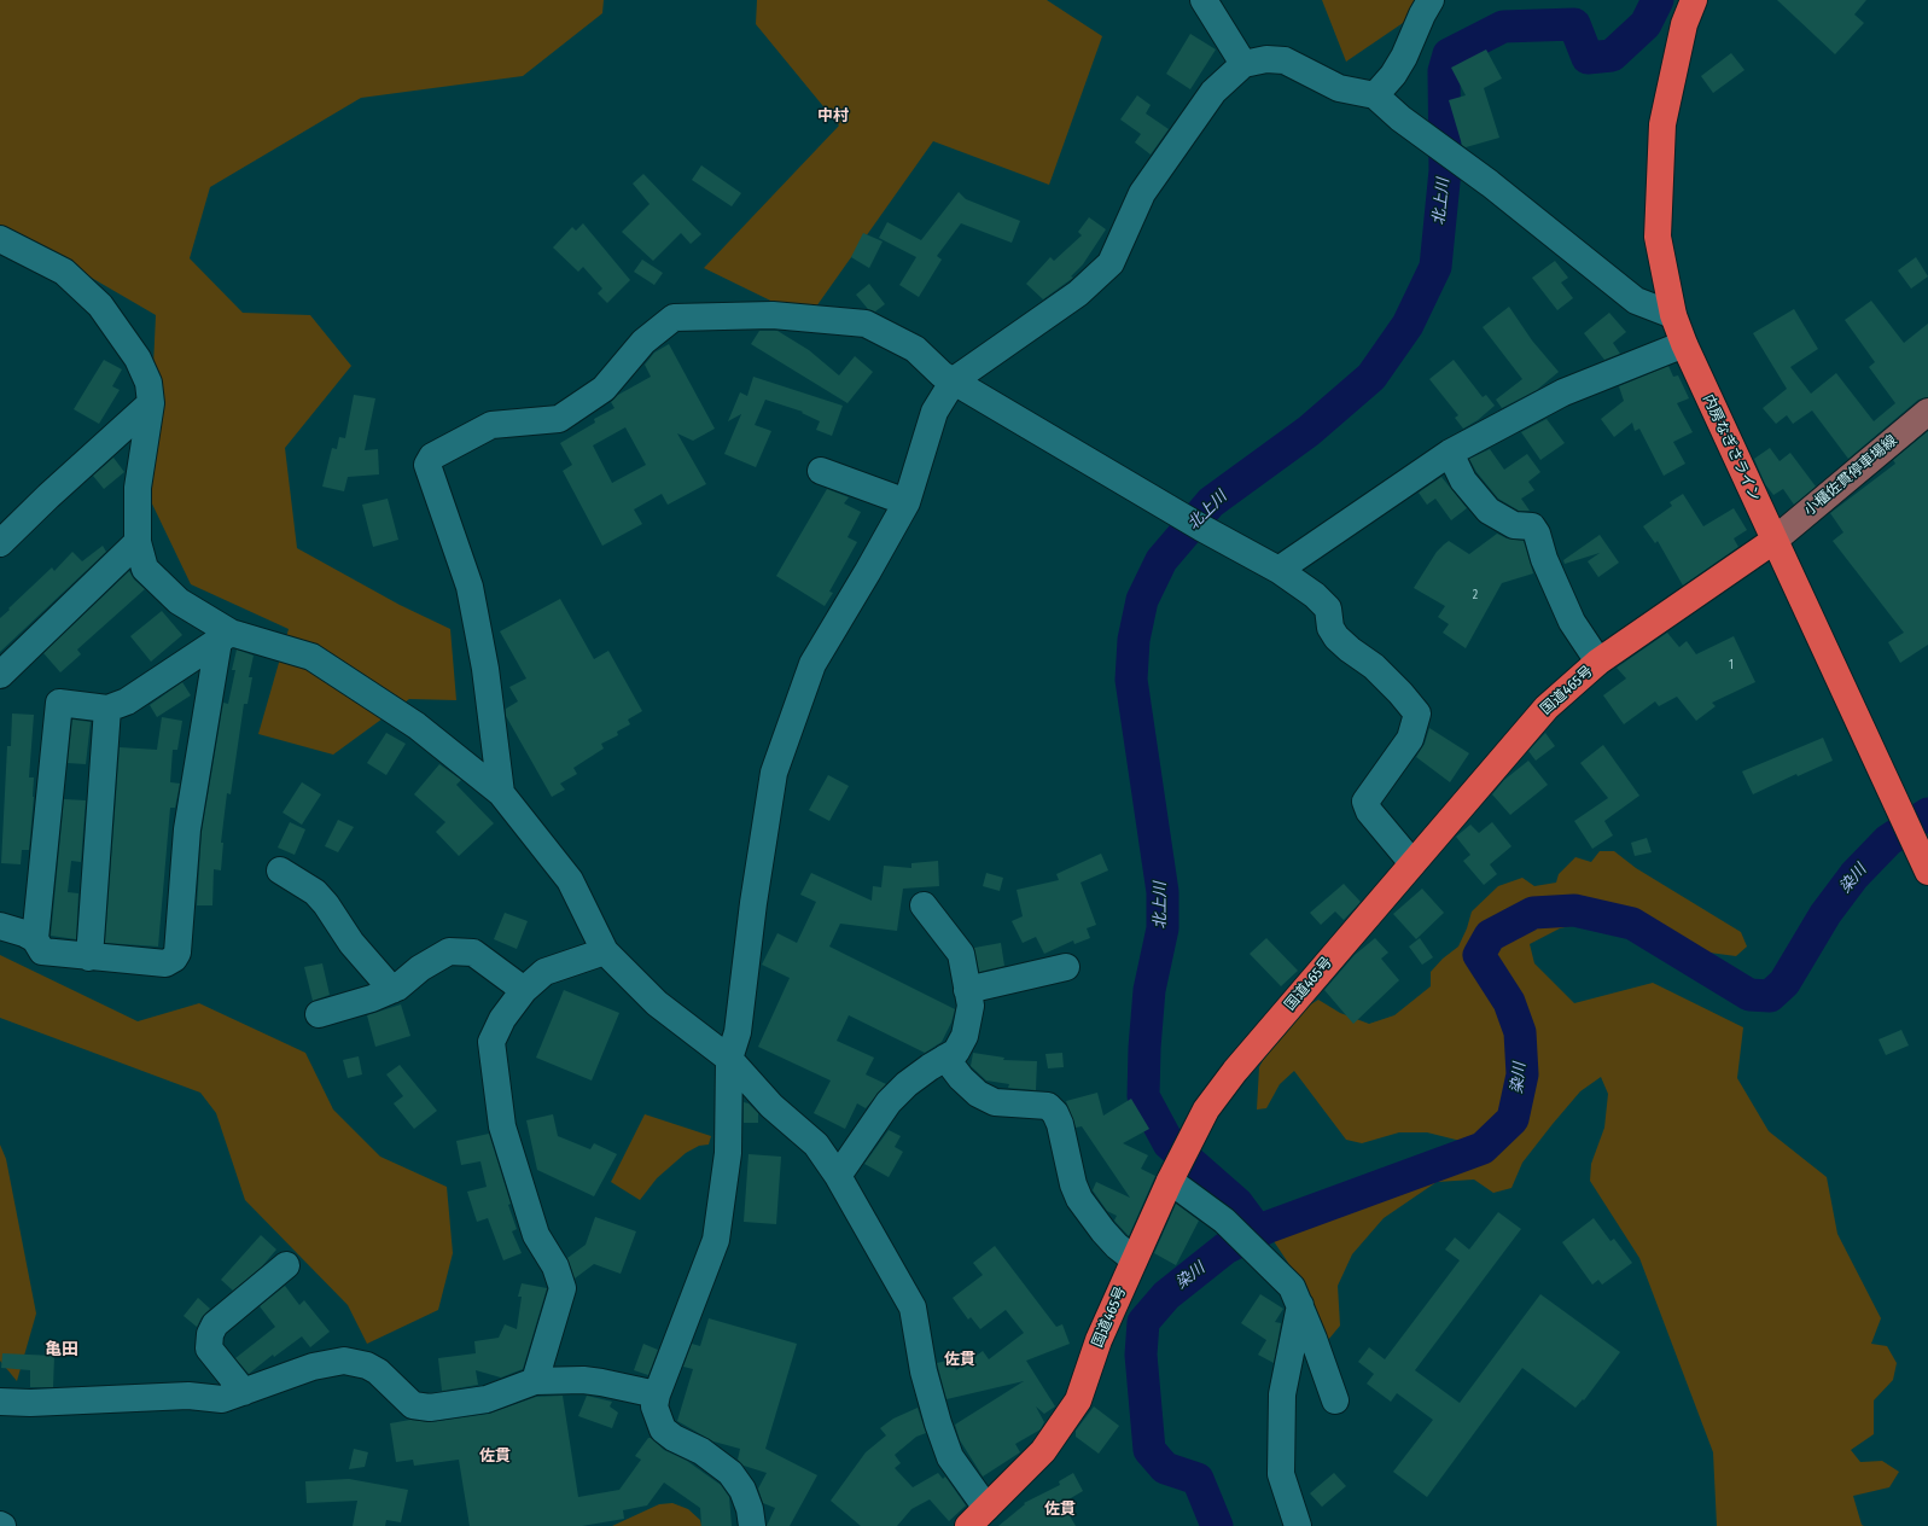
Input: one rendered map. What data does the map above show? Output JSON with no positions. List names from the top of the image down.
{
  "streets": {
    "highway": ["内房なぎさライン", "国道465号"],
    "main road": ["小櫃佐貫停車場線"]
  },
  "crossings": [
    ["内房なぎさライン", "小櫃佐貫停車場線"],
    ["内房なぎさライン", "国道465号"],
    ["小櫃佐貫停車場線", "国道465号"]
  ],
  "districts": [
    "中村",
    "亀田",
    "佐貫",
    "佐貫",
    "佐貫"
  ],
  "water": ["北上川", "染川"],
  "house_numbers": ["2", "1"]
}
